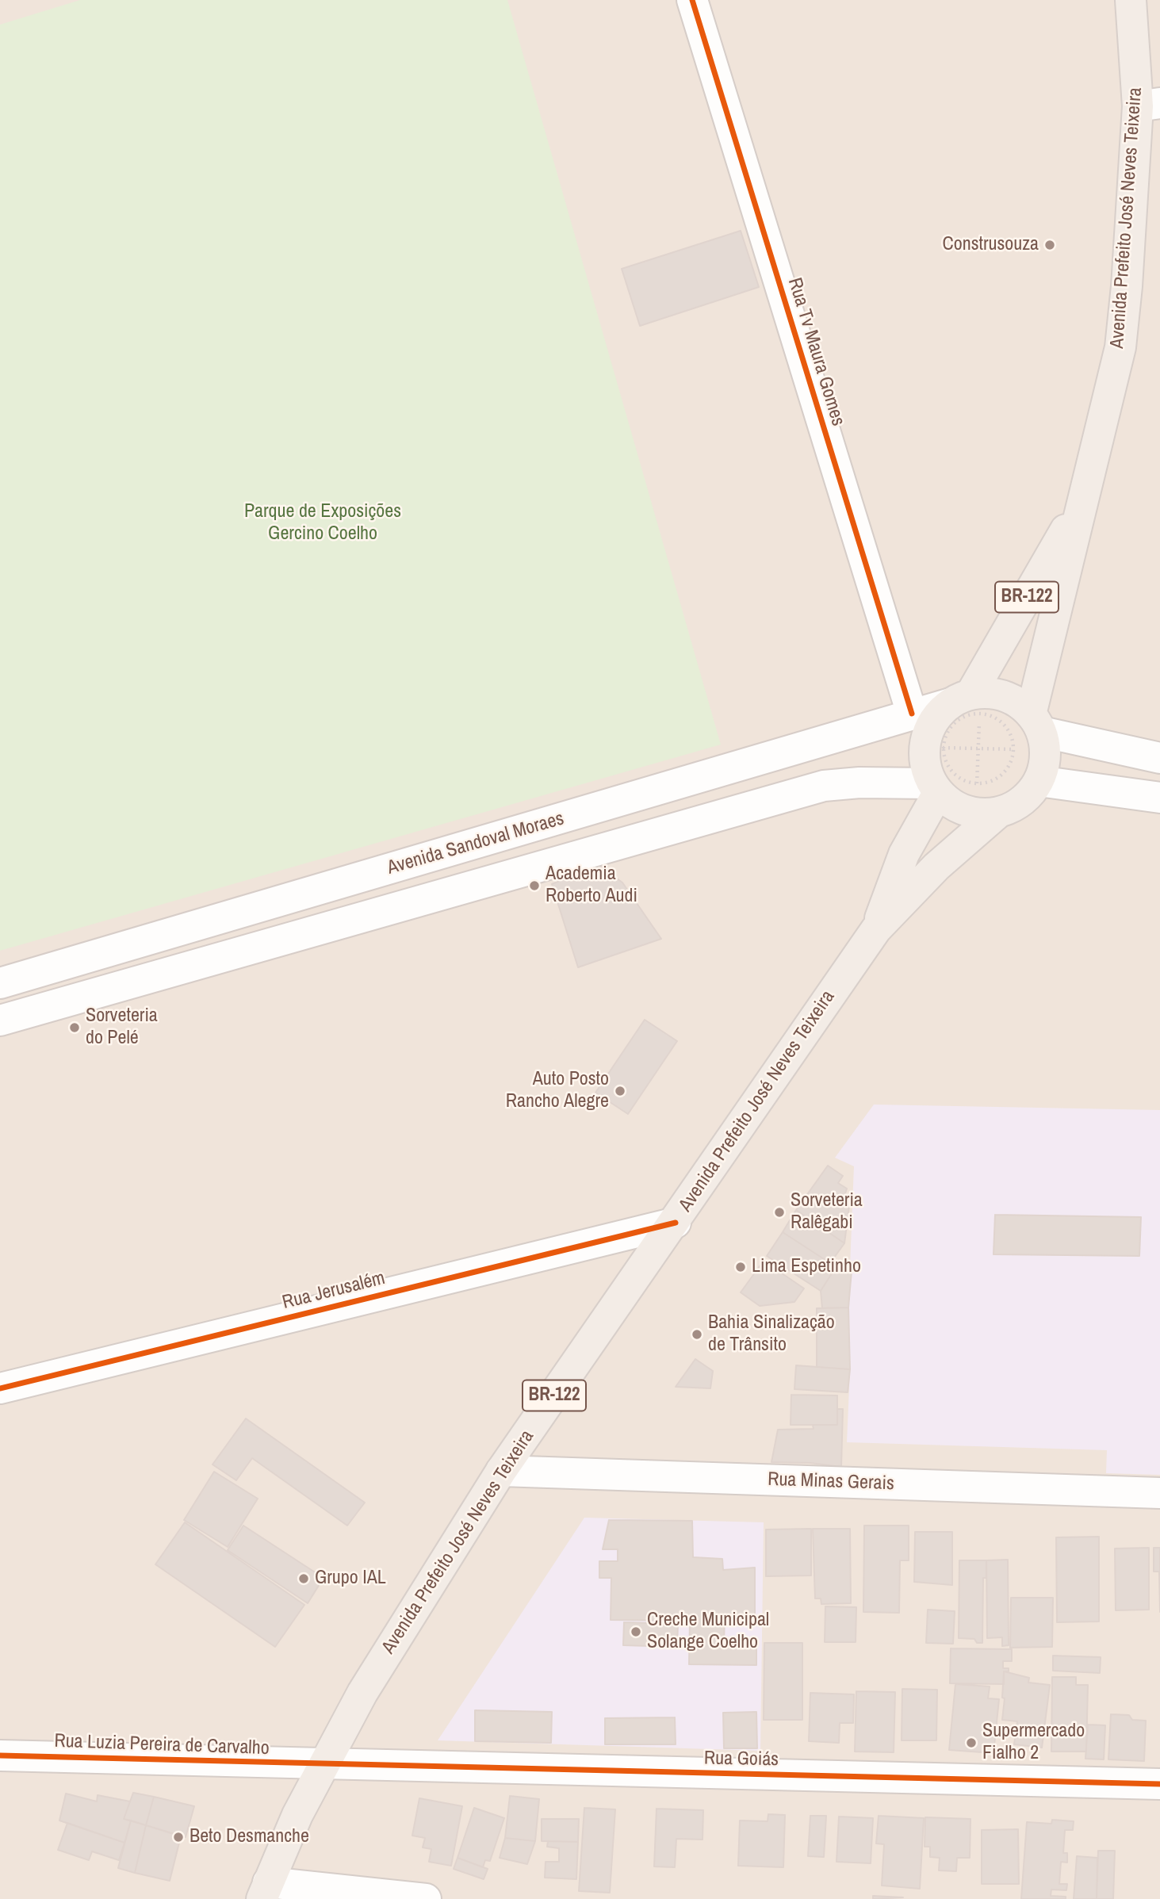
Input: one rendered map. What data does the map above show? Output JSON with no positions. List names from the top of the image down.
{
  "streets": {
    "main road": ["Avenida Prefeito José Neves Teixeira", "BR-122"],
    "street": [
      "Rua Tv Maura Gomes",
      "Avenida Sandoval Moraes",
      "Rua Jerusalém",
      "Rua Minas Gerais",
      "Rua Luzia Pereira de Carvalho",
      "Rua Goiás"
    ]
  },
  "crossings": [
    ["Avenida Prefeito José Neves Teixeira", "BR-122"],
    ["Avenida Prefeito José Neves Teixeira", "Avenida Sandoval Moraes"],
    ["Avenida Prefeito José Neves Teixeira", "Rua Jerusalém"],
    ["Avenida Prefeito José Neves Teixeira", "Rua Minas Gerais"],
    ["Avenida Prefeito José Neves Teixeira", "Rua Luzia Pereira de Carvalho"],
    ["Avenida Prefeito José Neves Teixeira", "Rua Goiás"],
    ["Rua Tv Maura Gomes", "Avenida Sandoval Moraes"],
    ["BR-122", "Avenida Sandoval Moraes"],
    ["Rua Luzia Pereira de Carvalho", "Rua Goiás"]
  ],
  "parks": ["Parque de Exposições Gercino Coelho"],
  "places": [
    "Construsouza",
    "Academia Roberto Audi",
    "Sorveteria do Pelé",
    "Auto Posto Rancho Alegre",
    "Sorveteria Ralêgabi",
    "Lima Espetinho",
    "Bahia Sinalização de Trânsito",
    "Grupo IAL",
    "Creche Municipal Solange Coelho",
    "Supermercado Fialho 2",
    "Beto Desmanche"
  ]
}
